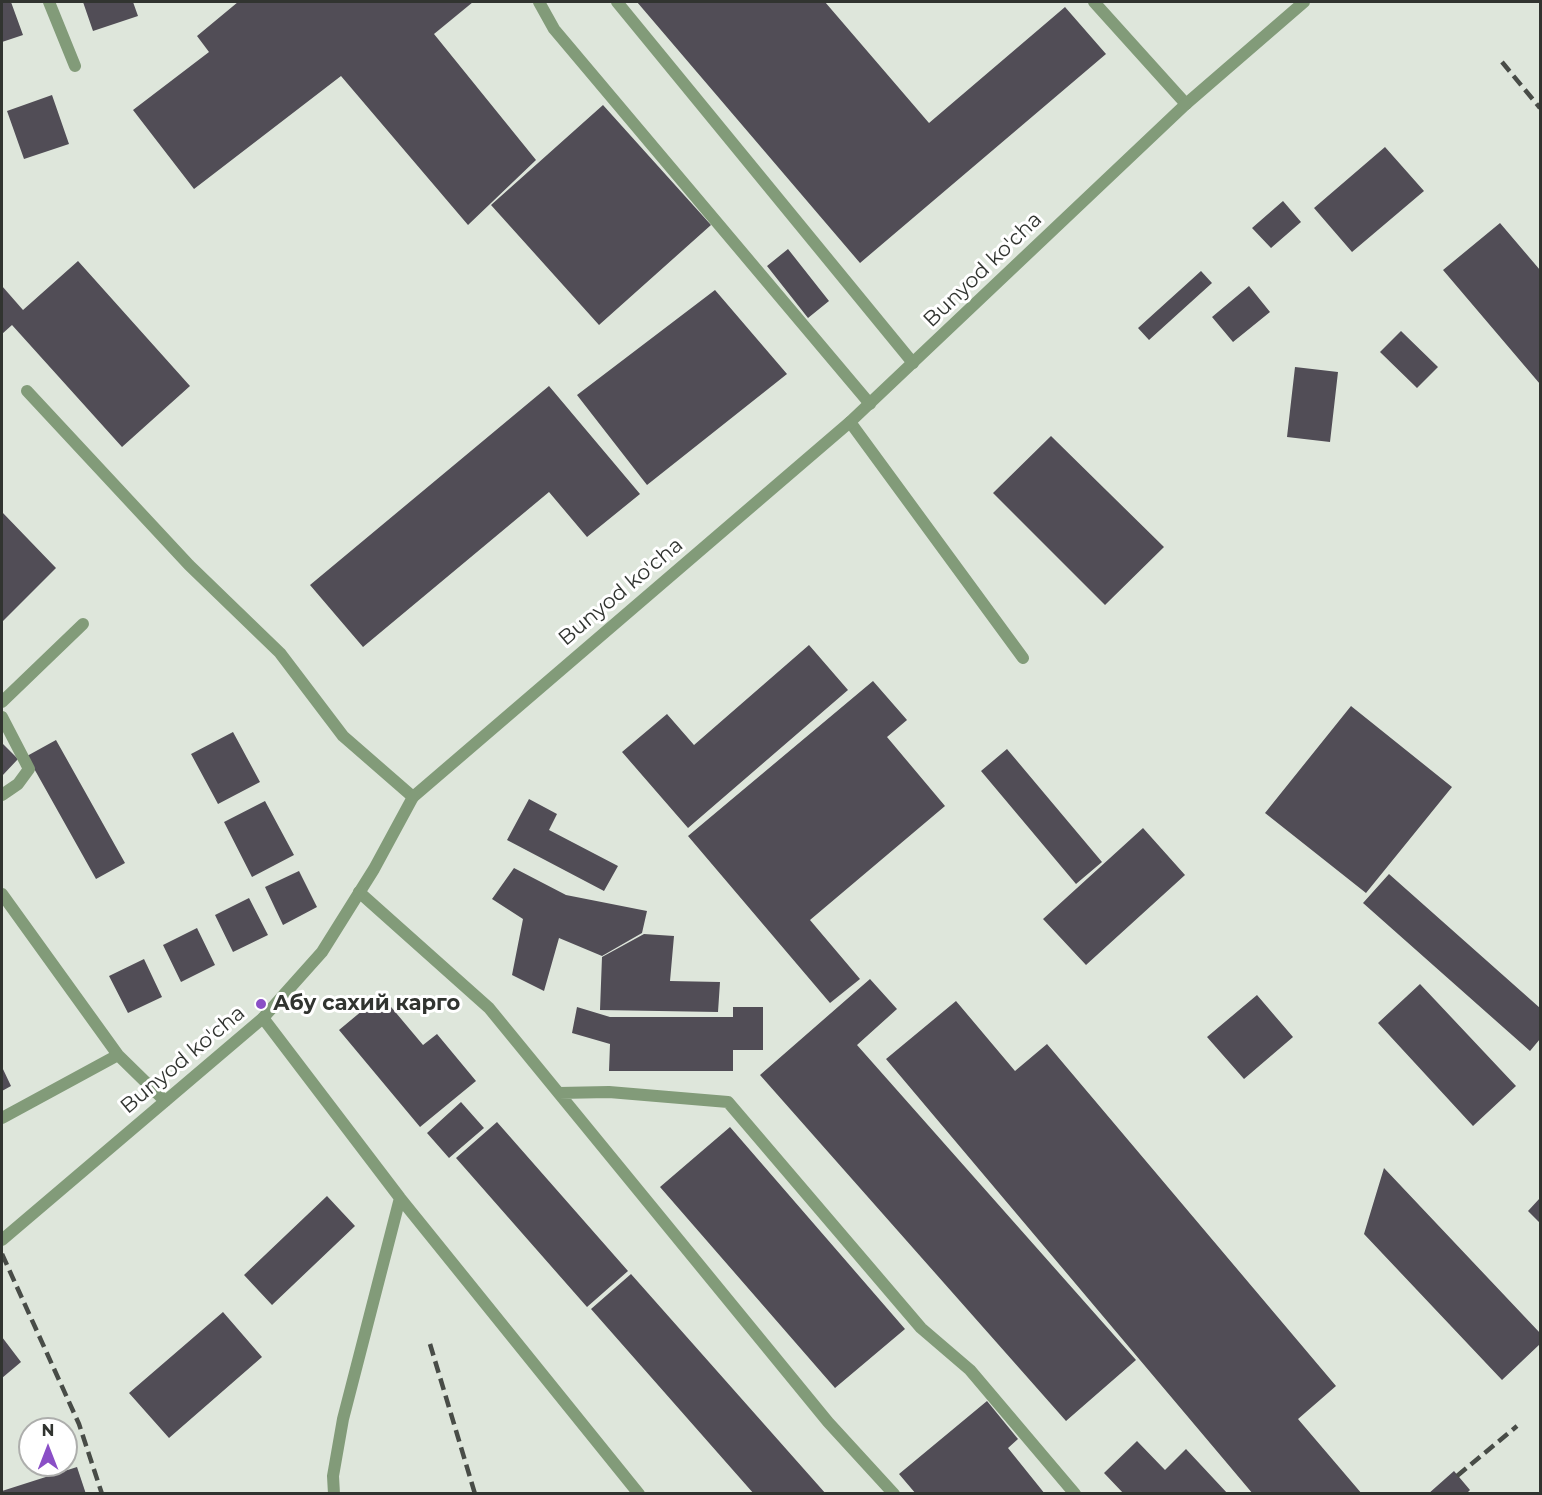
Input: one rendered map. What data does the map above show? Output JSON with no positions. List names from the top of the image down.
{
  "streets": {
    "street": ["Bunyod ko'cha"]
  },
  "places": ["Абу сахий карго"],
  "north": "top"
}
